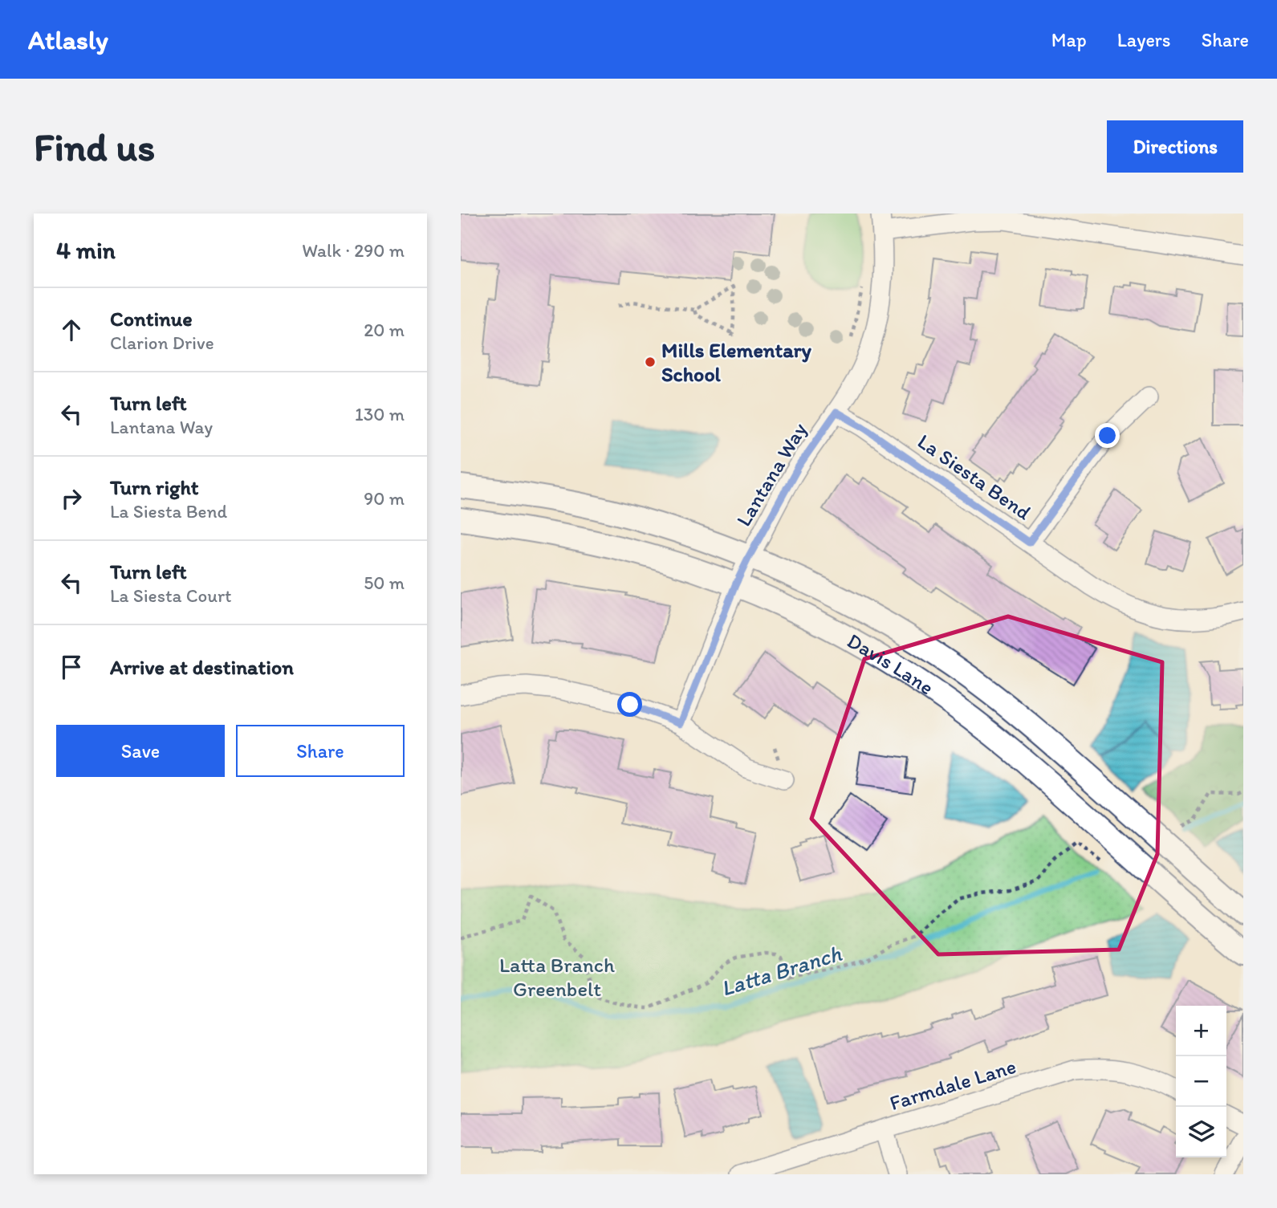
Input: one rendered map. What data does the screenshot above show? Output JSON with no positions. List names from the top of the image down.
{
  "streets": {
    "street": [
      "Lantana Way",
      "La Siesta Bend",
      "Davis Lane",
      "Farmdale Lane"
    ]
  },
  "crossings": [
    ["Lantana Way", "La Siesta Bend"],
    ["Lantana Way", "Davis Lane"]
  ],
  "water": ["Latta Branch"],
  "parks": ["Latta Branch Greenbelt"],
  "places": ["Mills Elementary School"],
  "page": {
    "header": "Atlasly",
    "nav": ["Map", "Layers", "Share"],
    "buttons": [
      "Directions",
      ["Save", "Share"]
    ],
    "title": "Find us",
    "heading": ["4 min", "Walk · 290 m"],
    "list": [
      ["Continue", "Clarion Drive", "20 m"],
      ["Turn left", "Lantana Way", "130 m"],
      ["Turn right", "La Siesta Bend", "90 m"],
      ["Turn left", "La Siesta Court", "50 m"],
      "Arrive at destination"
    ],
    "map_buttons": ["+", "−"]
  }
}
